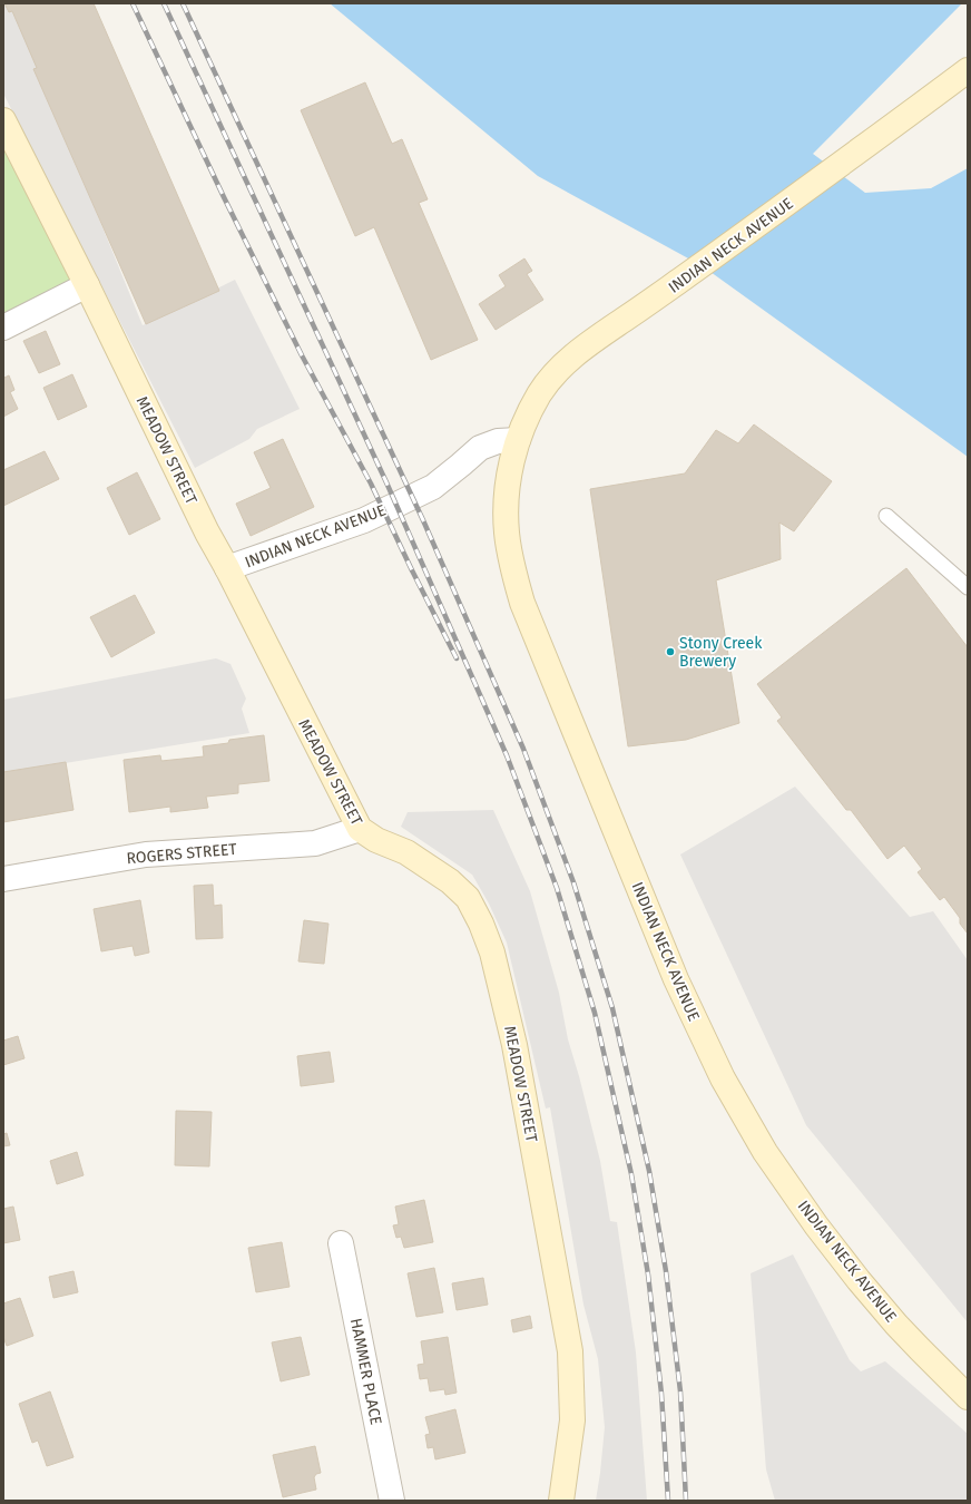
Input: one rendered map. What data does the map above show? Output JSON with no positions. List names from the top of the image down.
{
  "streets": {
    "street": [
      "INDIAN NECK AVENUE",
      "MEADOW STREET",
      "ROGERS STREET",
      "HAMMER PLACE"
    ]
  },
  "crossings": [
    ["INDIAN NECK AVENUE", "MEADOW STREET"],
    ["MEADOW STREET", "ROGERS STREET"]
  ],
  "places": ["Stony Creek Brewery"]
}
